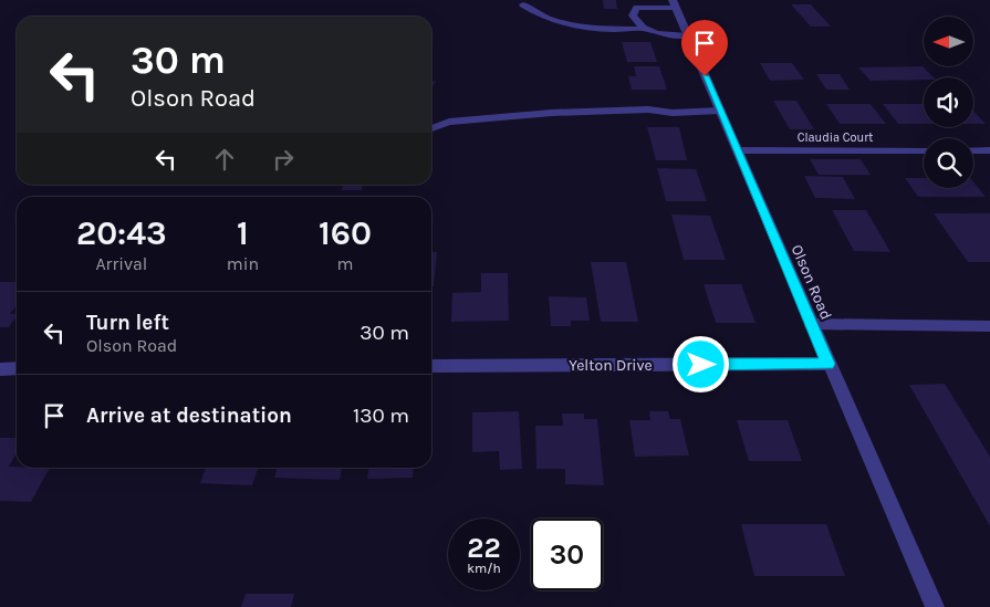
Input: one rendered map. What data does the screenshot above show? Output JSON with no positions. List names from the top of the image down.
{
  "streets": {
    "street": ["Claudia Court", "Olson Road", "Yelton Drive"]
  },
  "crossings": [
    ["Claudia Court", "Olson Road"],
    ["Olson Road", "Yelton Drive"]
  ],
  "north": "left",
  "page": {
    "turn": ["30 m", "Olson Road"],
    "eta": [
      "20:43",
      "Arrival",
      "1",
      "min",
      "160",
      "m"
    ],
    "list": [
      {
        "name": "Turn left",
        "note": "Olson Road",
        "value": "30 m"
      },
      {
        "name": "Arrive at destination",
        "value": "130 m"
      }
    ],
    "speed": "22 km/h",
    "limit": "30"
  }
}
